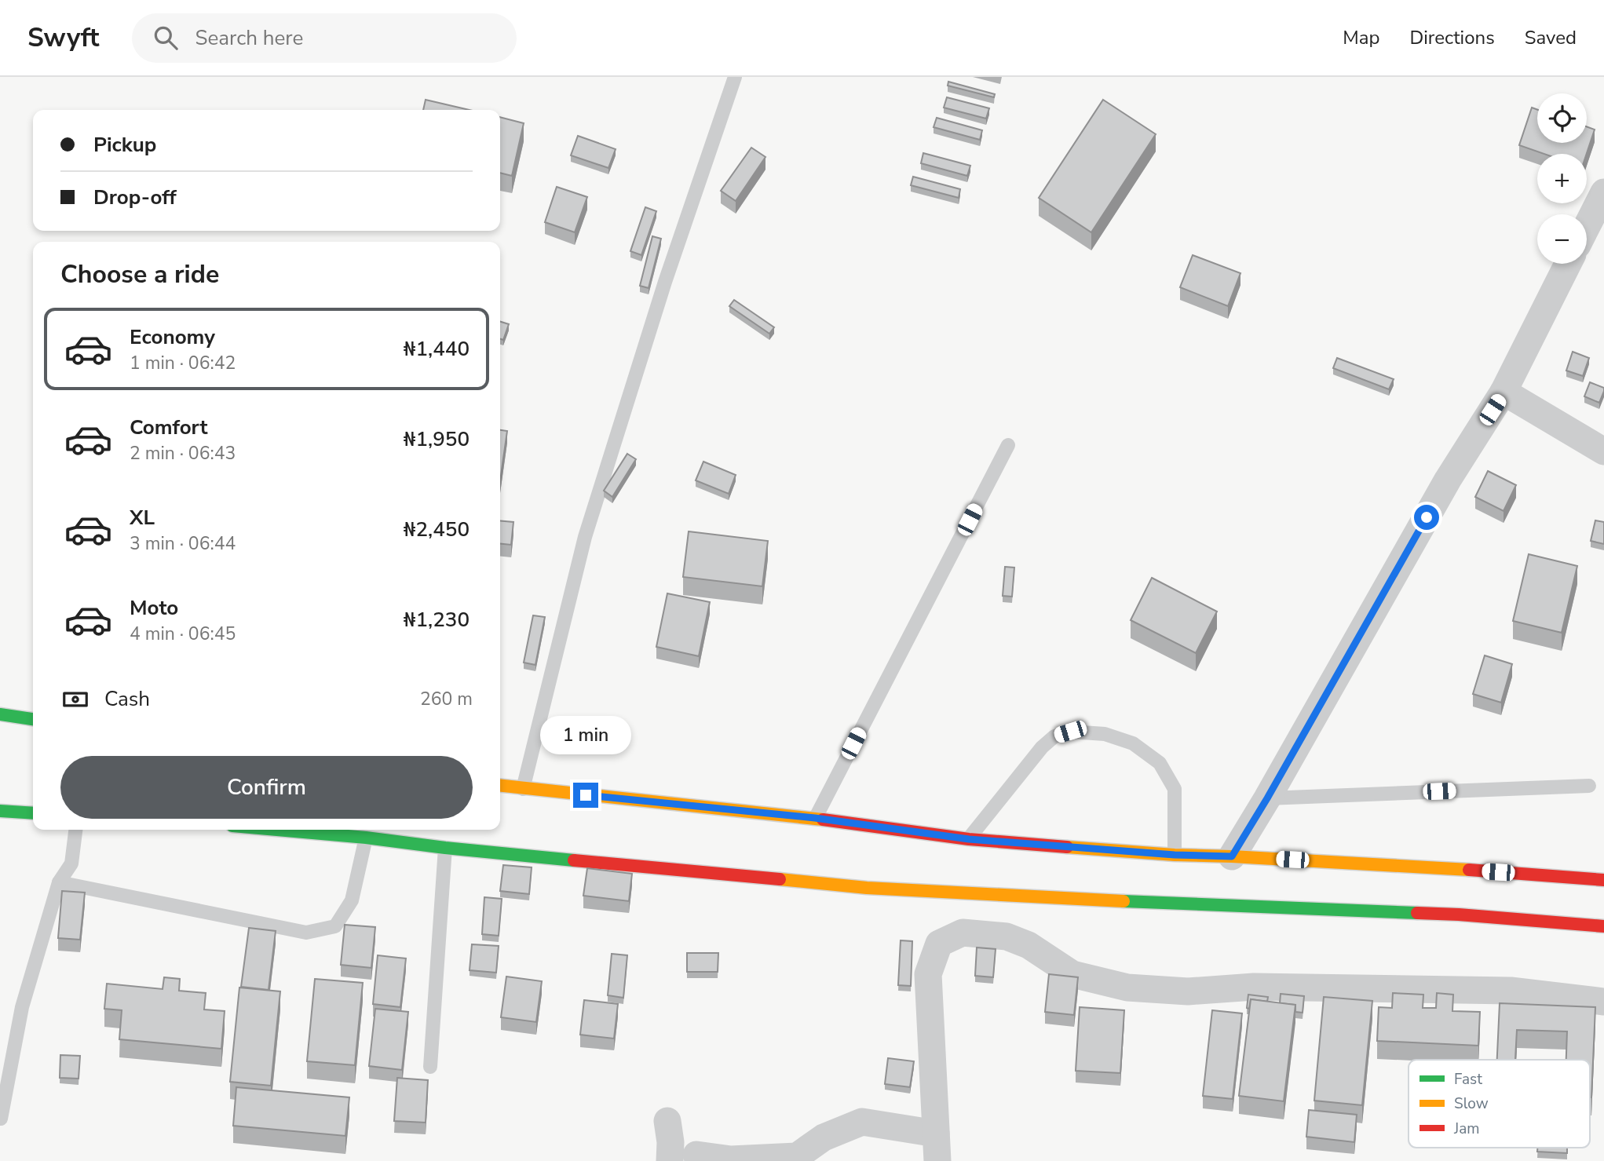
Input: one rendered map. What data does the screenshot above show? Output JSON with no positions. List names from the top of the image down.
{
  "legend": ["Fast", "Slow", "Jam"],
  "page": {
    "header": "Swyft",
    "search": "Search here",
    "nav": ["Map", "Directions", "Saved"],
    "map_buttons": ["+", "−"],
    "banner": ["Pickup", "Drop-off"],
    "heading": "Choose a ride",
    "list": [
      {
        "name": "Economy",
        "note": "1 min · 06:42",
        "value": "₦1,440"
      },
      {
        "name": "Comfort",
        "note": "2 min · 06:43",
        "value": "₦1,950"
      },
      {
        "name": "XL",
        "note": "3 min · 06:44",
        "value": "₦2,450"
      },
      {
        "name": "Moto",
        "note": "4 min · 06:45",
        "value": "₦1,230"
      }
    ],
    "pay": ["Cash", "260 m"],
    "bubble": "1 min",
    "buttons": "Confirm"
  }
}
